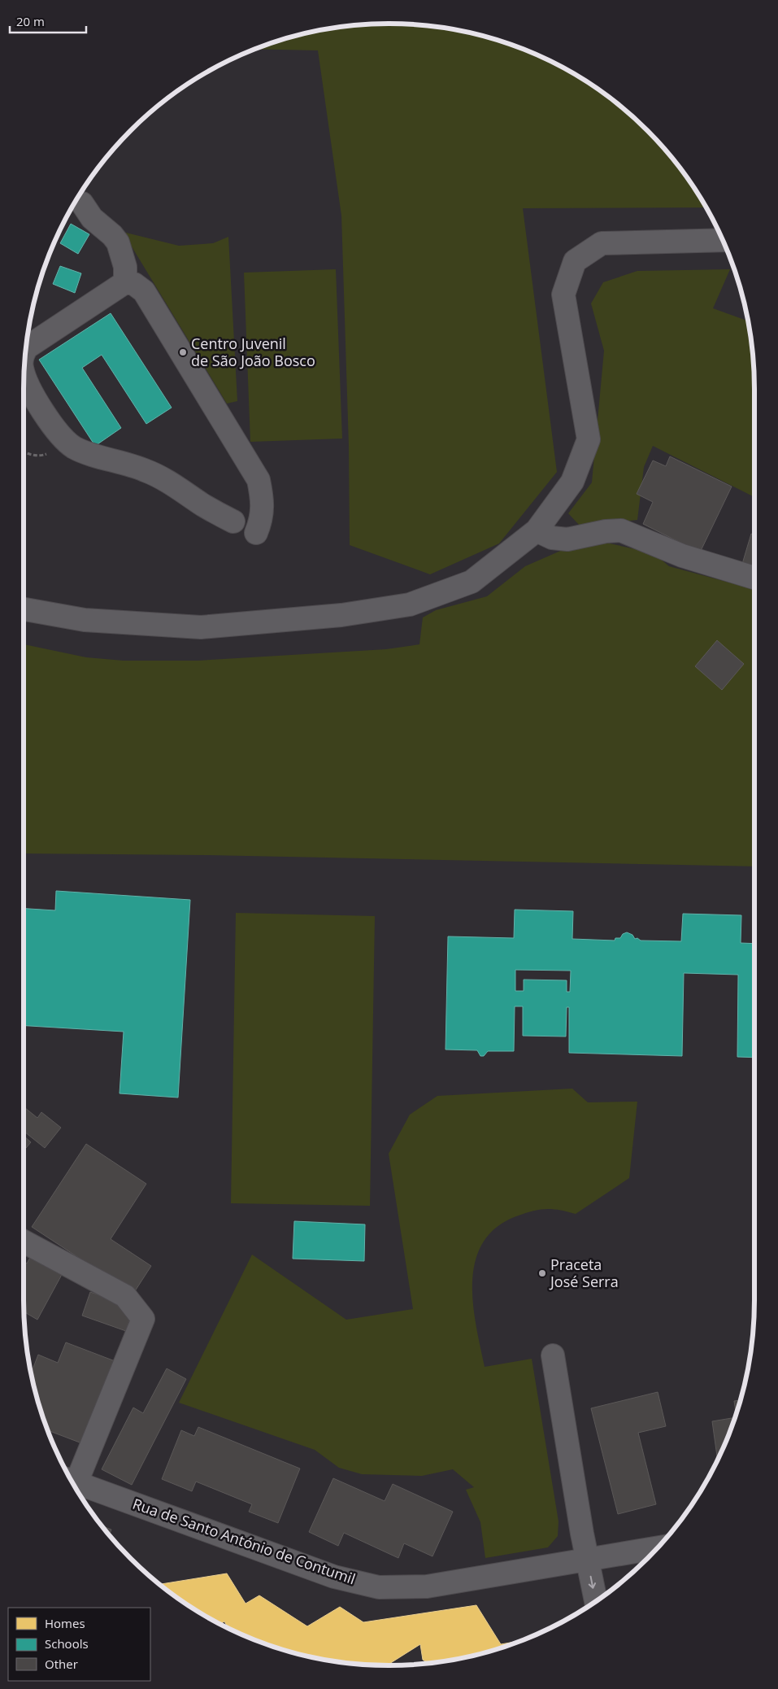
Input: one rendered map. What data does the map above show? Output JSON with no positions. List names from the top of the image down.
{
  "streets": {
    "street": ["Rua de Santo António de Contumil"]
  },
  "places": ["Centro Juvenil de São João Bosco", "Praceta José Serra"],
  "legend": ["Homes", "Schools", "Other"],
  "scale_bar": "20 m"
}
